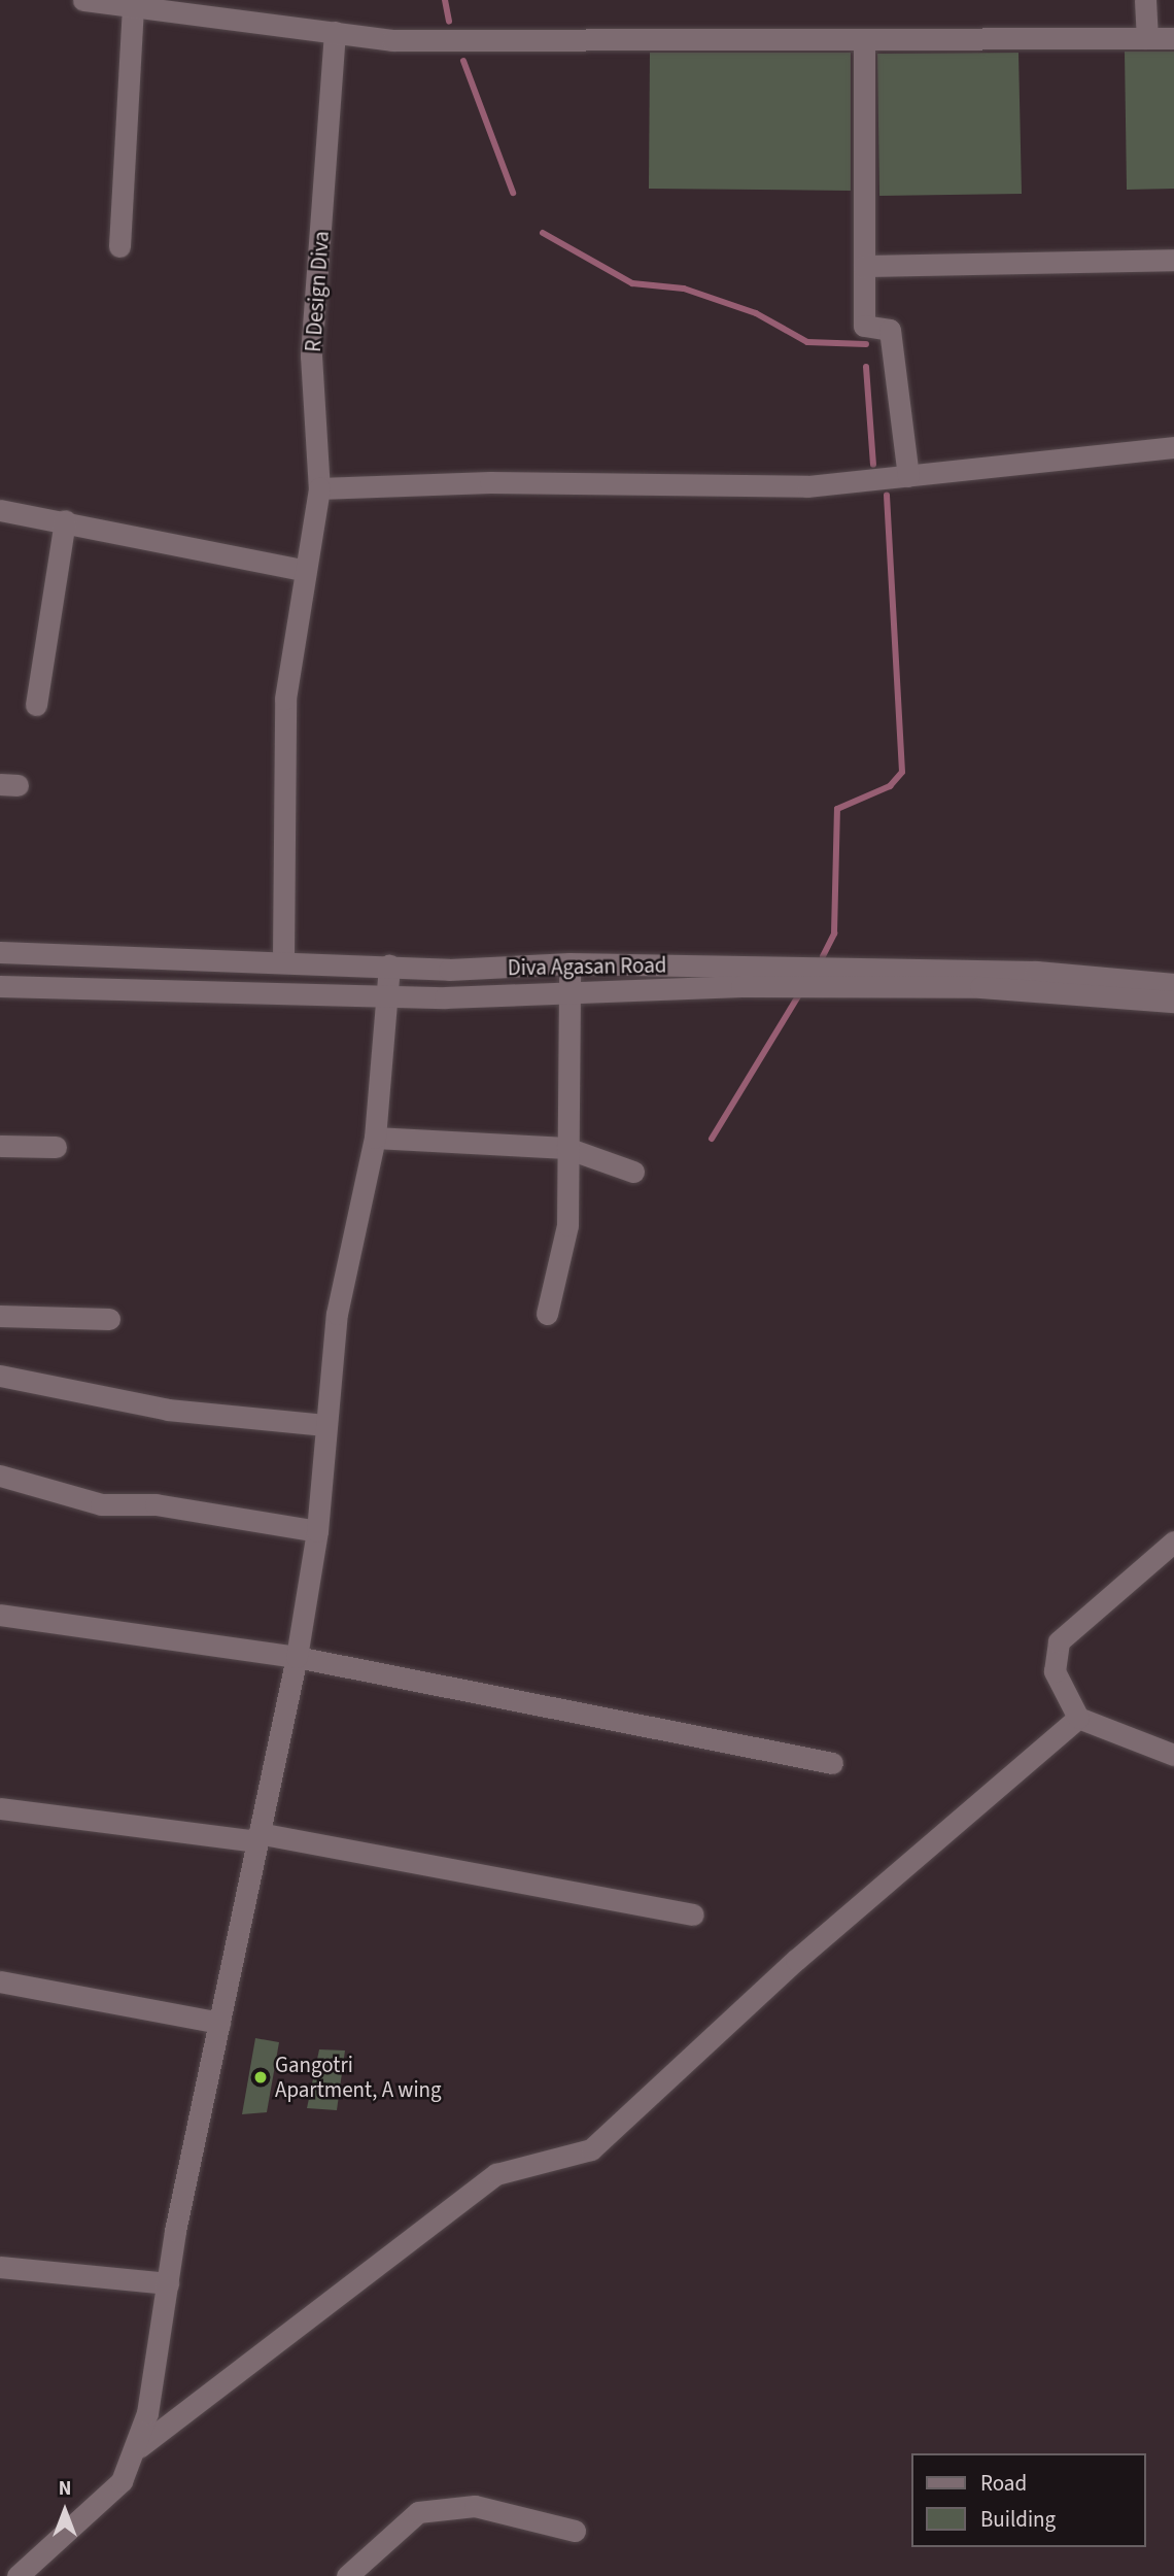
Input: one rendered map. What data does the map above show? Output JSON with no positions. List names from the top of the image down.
{
  "streets": {
    "street": ["R Design Diva", "Diva Agasan Road"]
  },
  "crossings": [
    ["R Design Diva", "Diva Agasan Road"]
  ],
  "places": ["Gangotri Apartment, A wing"],
  "legend": ["Road", "Building"],
  "north": "top"
}
